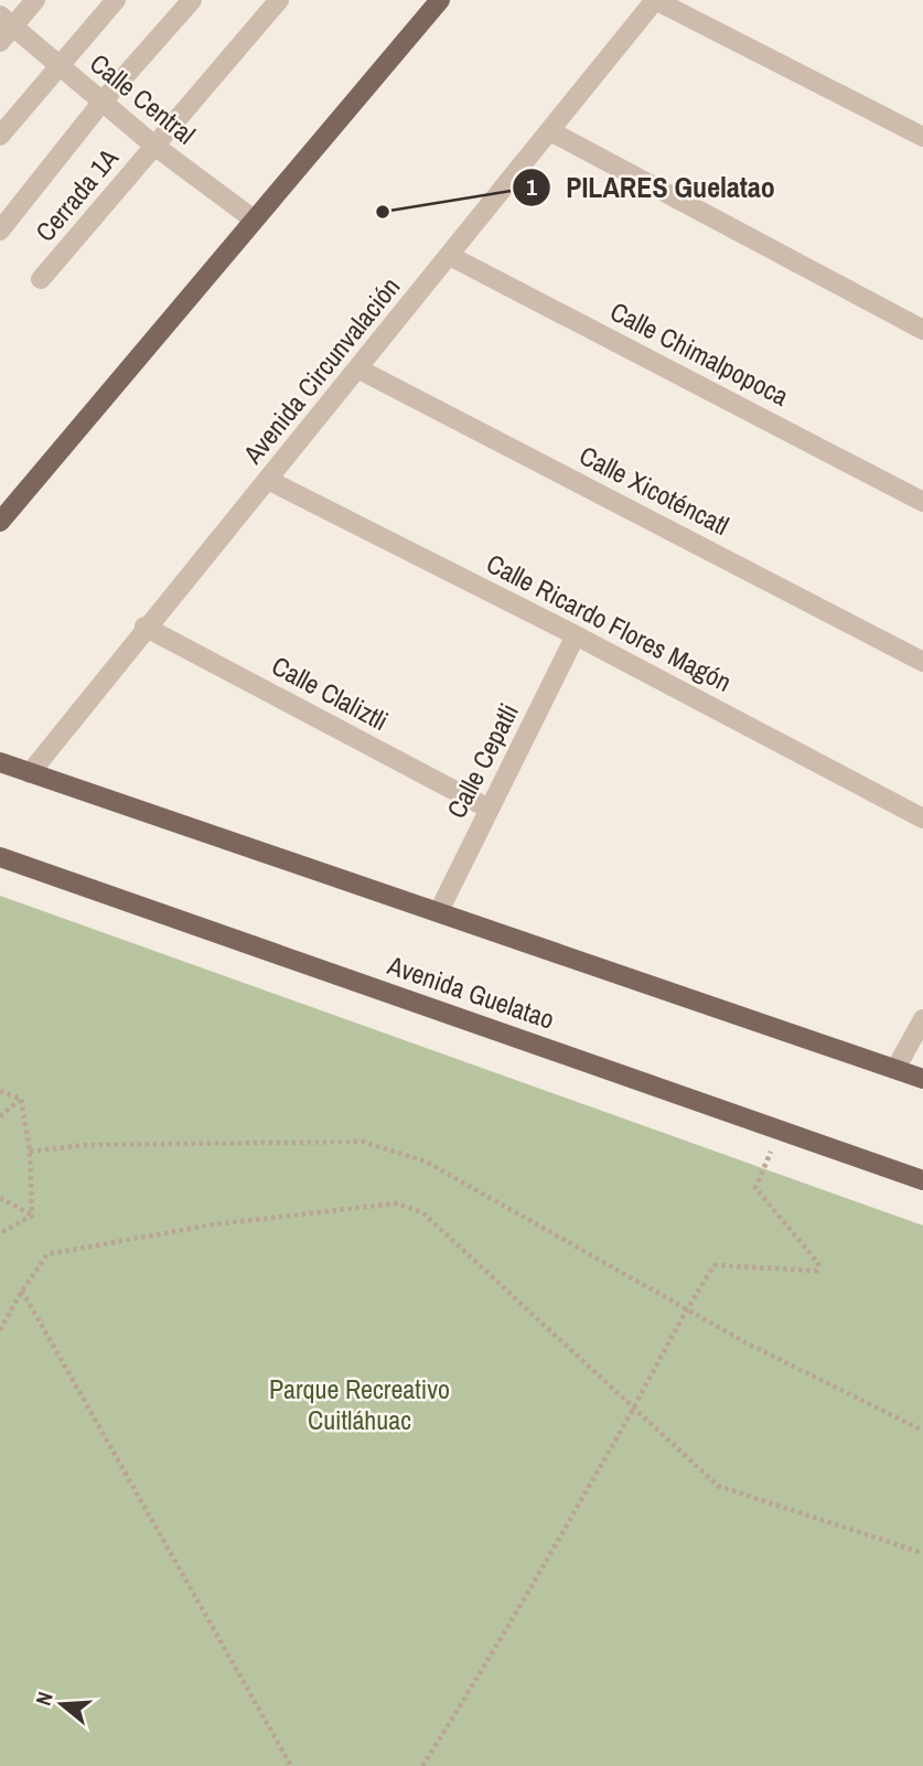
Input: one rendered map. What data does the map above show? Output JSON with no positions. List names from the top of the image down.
{
  "streets": {
    "main road": ["Avenida Guelatao"],
    "street": [
      "Calle Central",
      "Cerrada 1A",
      "Calle Chimalpopoca",
      "Avenida Circunvalación",
      "Calle Xicoténcatl",
      "Calle Ricardo Flores Magón",
      "Calle Claliztli",
      "Calle Cepatli"
    ]
  },
  "crossings": [
    ["Calle Central", "Cerrada 1A"],
    ["Calle Chimalpopoca", "Avenida Circunvalación"],
    ["Avenida Circunvalación", "Calle Xicoténcatl"],
    ["Avenida Circunvalación", "Calle Ricardo Flores Magón"],
    ["Avenida Circunvalación", "Calle Claliztli"],
    ["Calle Ricardo Flores Magón", "Calle Cepatli"],
    ["Calle Claliztli", "Calle Cepatli"]
  ],
  "parks": ["Parque Recreativo Cuitláhuac"],
  "places": ["PILARES Guelatao"],
  "north": "left"
}
